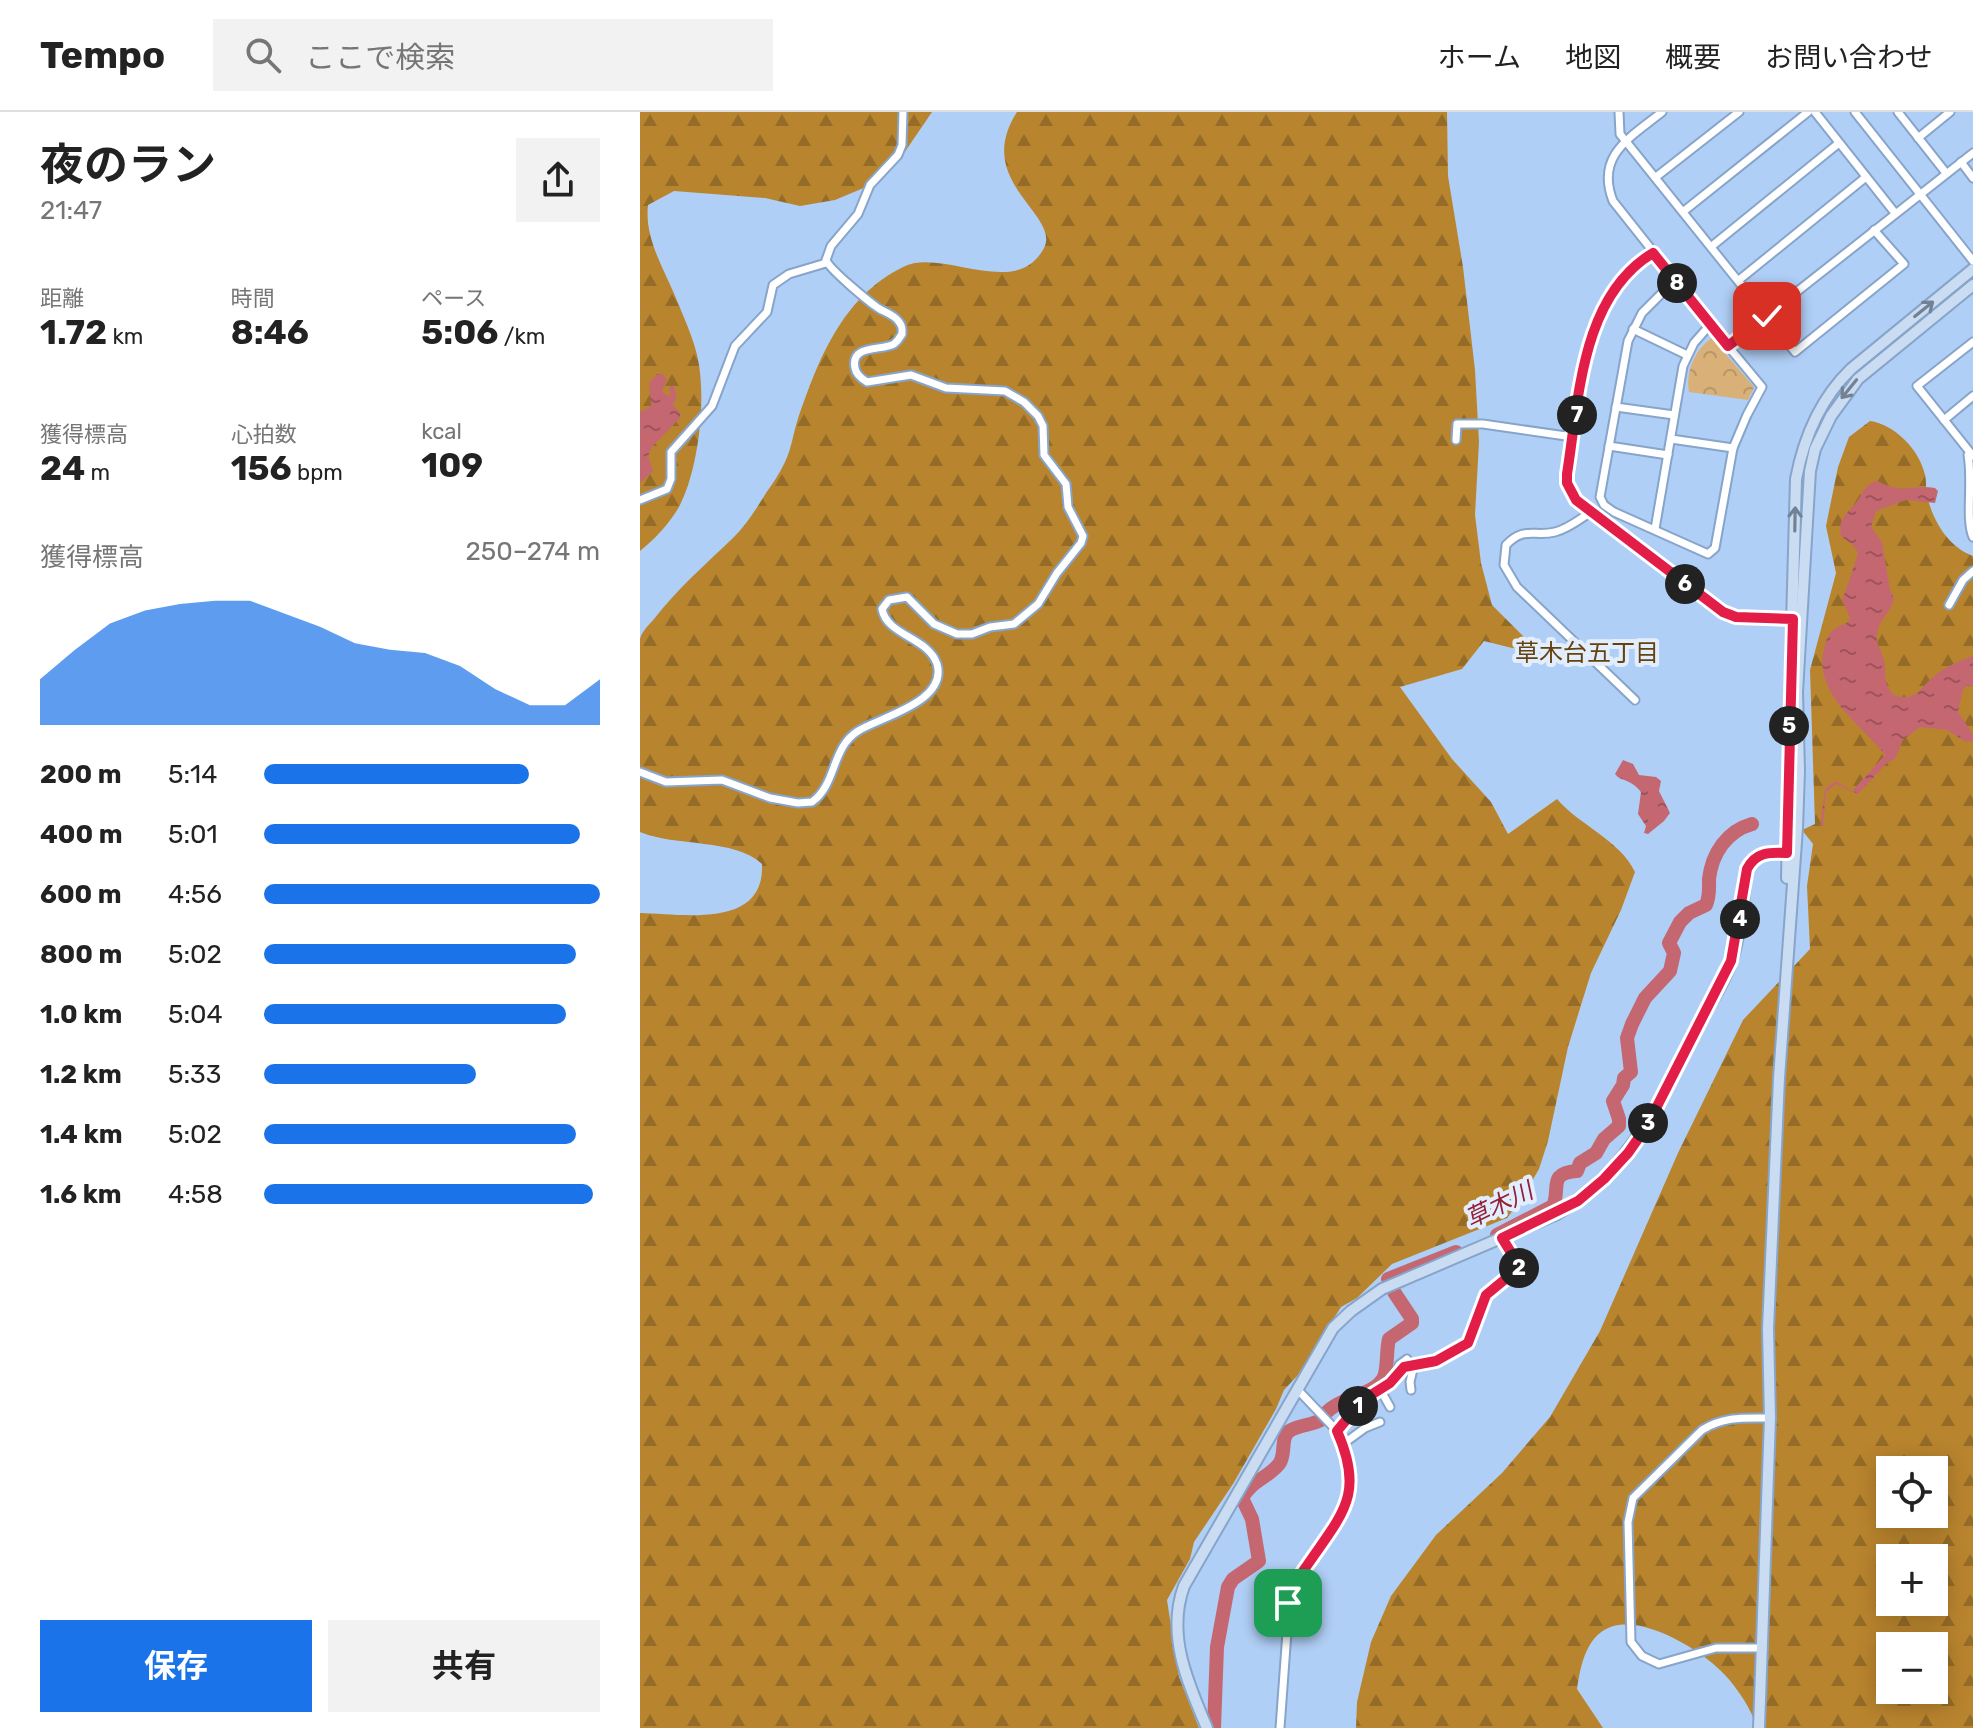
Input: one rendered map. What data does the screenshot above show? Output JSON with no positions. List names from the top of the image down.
{
  "districts": ["草木台五丁目"],
  "water": ["草木川"],
  "page": {
    "header": "Tempo",
    "search": "ここで検索",
    "nav": [
      "ホーム",
      "地図",
      "概要",
      "お問い合わせ"
    ],
    "heading": ["夜のラン", "21:47"],
    "stats": [
      ["距離", "1.72 km"],
      ["時間", "8:46"],
      ["ペース", "5:06 /km"],
      ["獲得標高", "24 m"],
      ["心拍数", "156 bpm"],
      ["kcal", "109"]
    ],
    "pins": [
      "8",
      "7",
      "6",
      "5",
      "4",
      "3",
      "2",
      "1"
    ],
    "chart": ["獲得標高", "250–274 m"],
    "list": [
      {
        "name": "200 m",
        "note": "5:14"
      },
      {
        "name": "400 m",
        "note": "5:01"
      },
      {
        "name": "600 m",
        "note": "4:56"
      },
      {
        "name": "800 m",
        "note": "5:02"
      },
      {
        "name": "1.0 km",
        "note": "5:04"
      },
      {
        "name": "1.2 km",
        "note": "5:33"
      },
      {
        "name": "1.4 km",
        "note": "5:02"
      },
      {
        "name": "1.6 km",
        "note": "4:58"
      }
    ],
    "map_buttons": ["+", "−"],
    "buttons": ["保存", "共有"]
  }
}
